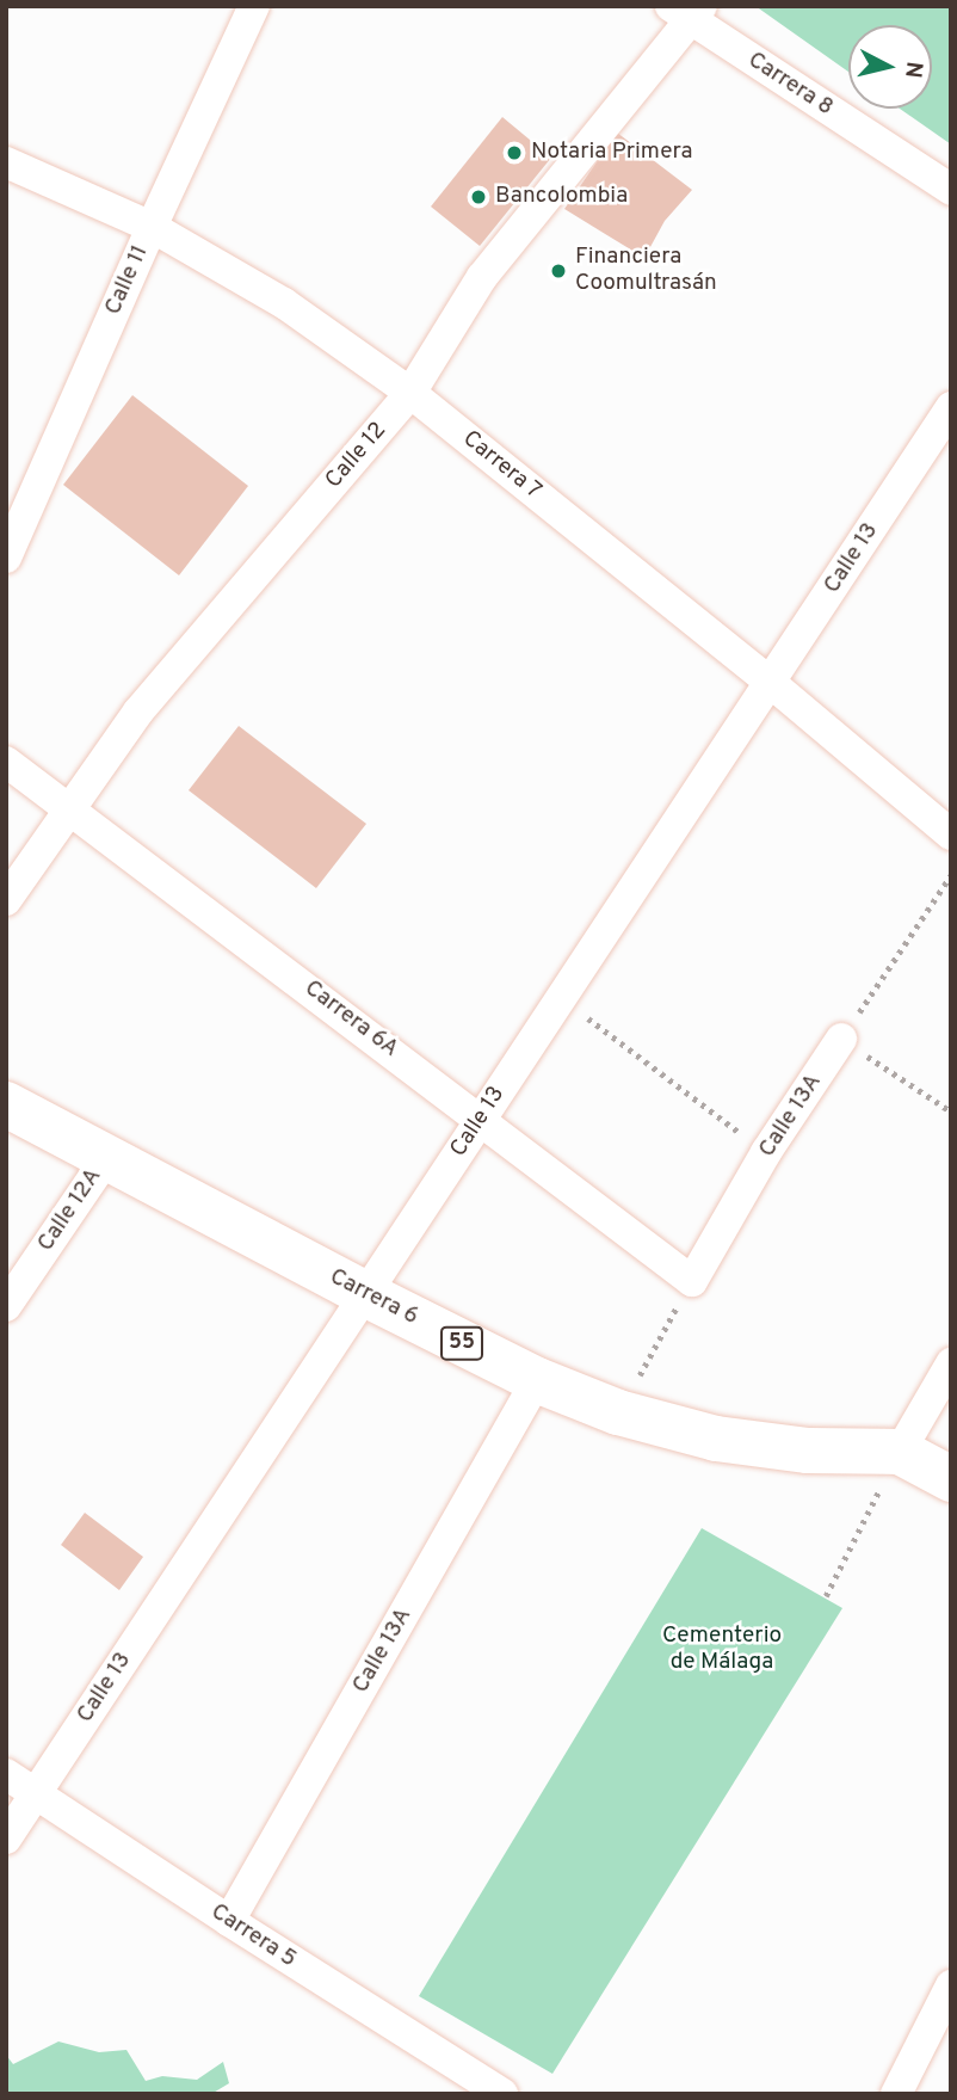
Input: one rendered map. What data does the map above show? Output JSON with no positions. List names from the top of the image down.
{
  "streets": {
    "highway": ["Carrera 6", "55"],
    "street": [
      "Carrera 8",
      "Calle 11",
      "Calle 12",
      "Carrera 7",
      "Calle 13",
      "Carrera 6A",
      "Calle 13A",
      "Calle 12A",
      "Carrera 5"
    ]
  },
  "crossings": [
    ["Carrera 8", "Calle 12"],
    ["Calle 11", "Carrera 7"],
    ["Calle 12", "Carrera 7"],
    ["Calle 12", "Carrera 6A"],
    ["Carrera 7", "Calle 13"],
    ["Calle 13", "Carrera 6A"],
    ["Calle 13", "Carrera 6"],
    ["Calle 13", "Carrera 5"],
    ["Carrera 6A", "Calle 13A"],
    ["Calle 13A", "Carrera 6"],
    ["Calle 13A", "Carrera 5"],
    ["Calle 12A", "Carrera 6"]
  ],
  "parks": ["Cementerio de Málaga"],
  "places": ["Notaria Primera", "Bancolombia", "Financiera Coomultrasán"],
  "north": "right"
}
